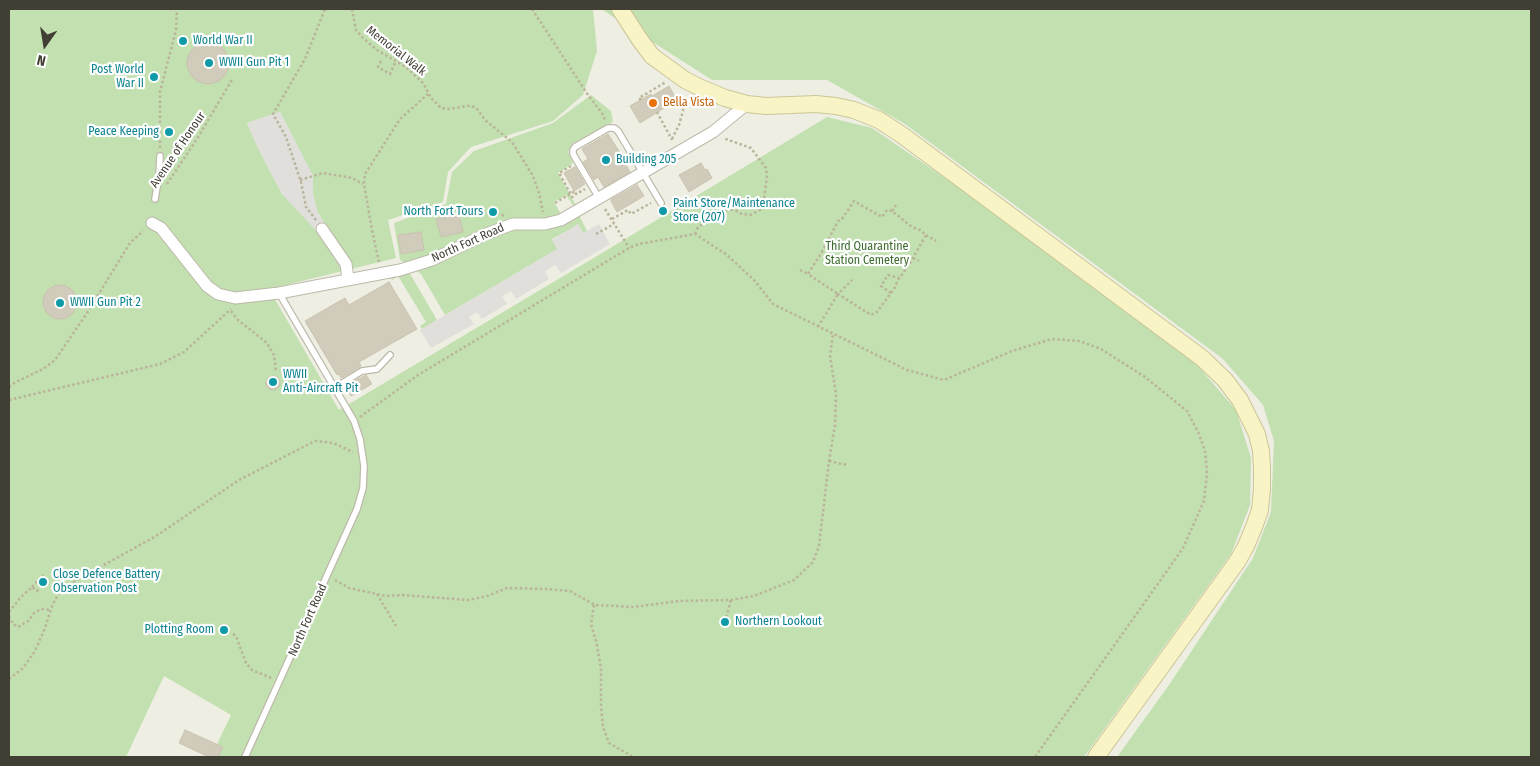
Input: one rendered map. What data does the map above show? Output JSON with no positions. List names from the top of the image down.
{
  "streets": {
    "street": ["North Fort Road"],
    "path": ["Memorial Walk", "Avenue of Honour"]
  },
  "crossings": [
    ["Memorial Walk", "North Fort Road"]
  ],
  "parks": ["Third Quarantine Station Cemetery"],
  "places": [
    "World War II",
    "WWII Gun Pit 1",
    "Post World War II",
    "Bella Vista",
    "Peace Keeping",
    "Building 205",
    "Paint Store/Maintenance Store (207)",
    "North Fort Tours",
    "WWII Gun Pit 2",
    "WWII Anti-Aircraft Pit",
    "Close Defence Battery Observation Post",
    "Northern Lookout",
    "Plotting Room"
  ],
  "north": "bottom"
}
